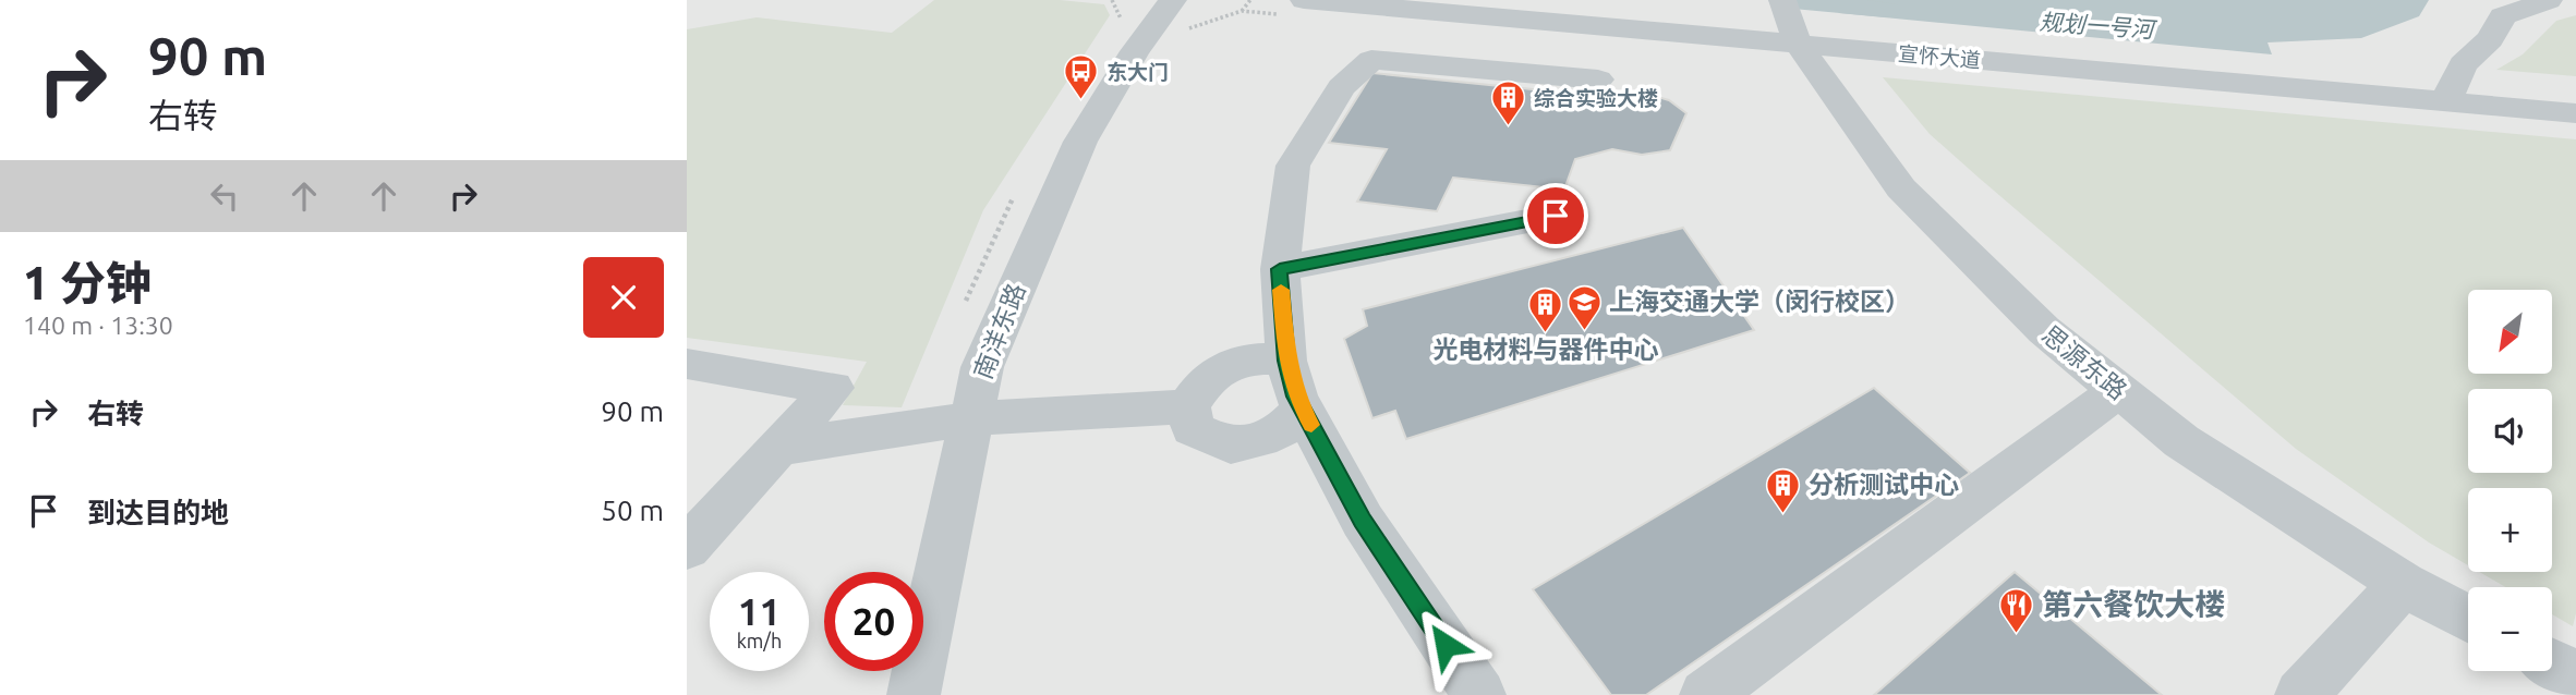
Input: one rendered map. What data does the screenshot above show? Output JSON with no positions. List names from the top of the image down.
{
  "streets": {
    "lane": ["宣怀大道", "南洋东路", "思源东路"]
  },
  "crossings": [
    ["宣怀大道", "思源东路"]
  ],
  "water": ["规划一号河"],
  "places": {
    "bus stop": ["东大门"],
    "building": ["综合实验大楼", "光电材料与器件中心", "分析测试中心"],
    "school or university": ["上海交通大学（闵行校区）"],
    "restaurant": ["第六餐饮大楼"]
  },
  "north": "bottom left",
  "page": {
    "turn": ["90 m", "右转"],
    "heading": ["1 分钟", "140 m · 13:30"],
    "map_buttons": ["+", "−"],
    "list": [
      {
        "name": "右转",
        "value": "90 m"
      },
      {
        "name": "到达目的地",
        "value": "50 m"
      }
    ],
    "speed": "11 km/h",
    "limit": "20"
  }
}
